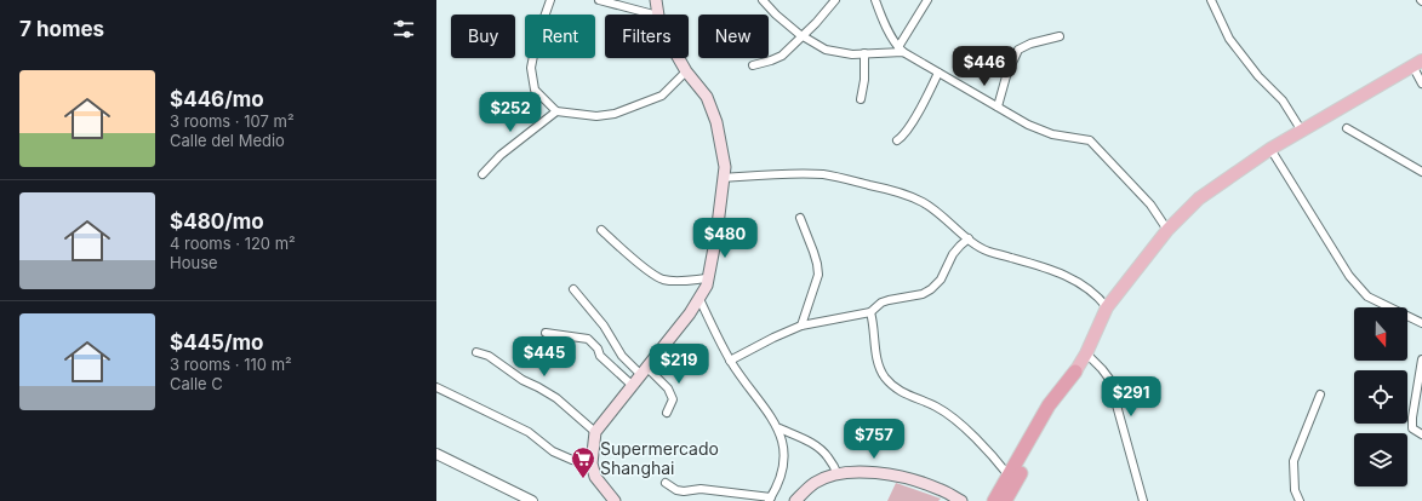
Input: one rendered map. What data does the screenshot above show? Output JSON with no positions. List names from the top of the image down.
{
  "places": {
    "supermarket": ["Supermercado Shanghai"]
  },
  "north": "bottom",
  "page": {
    "heading": "7 homes",
    "chip": [
      "Buy",
      "Rent",
      "Filters",
      "New"
    ],
    "price": [
      "$446",
      "$252",
      "$480",
      "$445",
      "$219",
      "$291",
      "$757"
    ],
    "list": [
      {
        "name": "$446/mo",
        "note": "3 rooms · 107 m² · Calle del Medio"
      },
      {
        "name": "$480/mo",
        "note": "4 rooms · 120 m² · House"
      },
      {
        "name": "$445/mo",
        "note": "3 rooms · 110 m² · Calle C"
      }
    ]
  }
}
